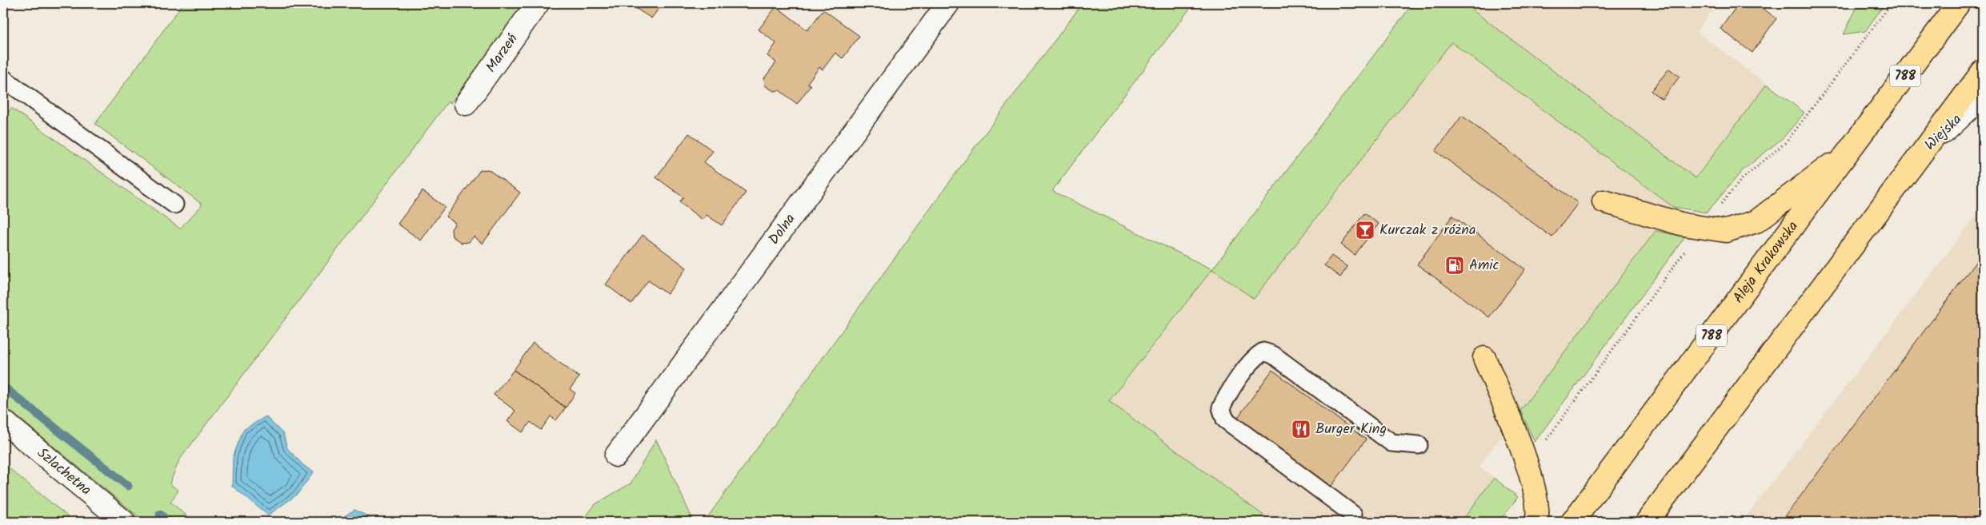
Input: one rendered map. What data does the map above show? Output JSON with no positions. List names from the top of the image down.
{
  "streets": {
    "main road": ["788", "Aleja Krakowska"],
    "street": [
      "Marzeń",
      "Wiejska",
      "Dolna",
      "Szlachetna"
    ]
  },
  "places": {
    "bar": ["Kurczak z różna"],
    "fuel station": ["Amic"],
    "restaurant": ["Burger King"]
  }
}
